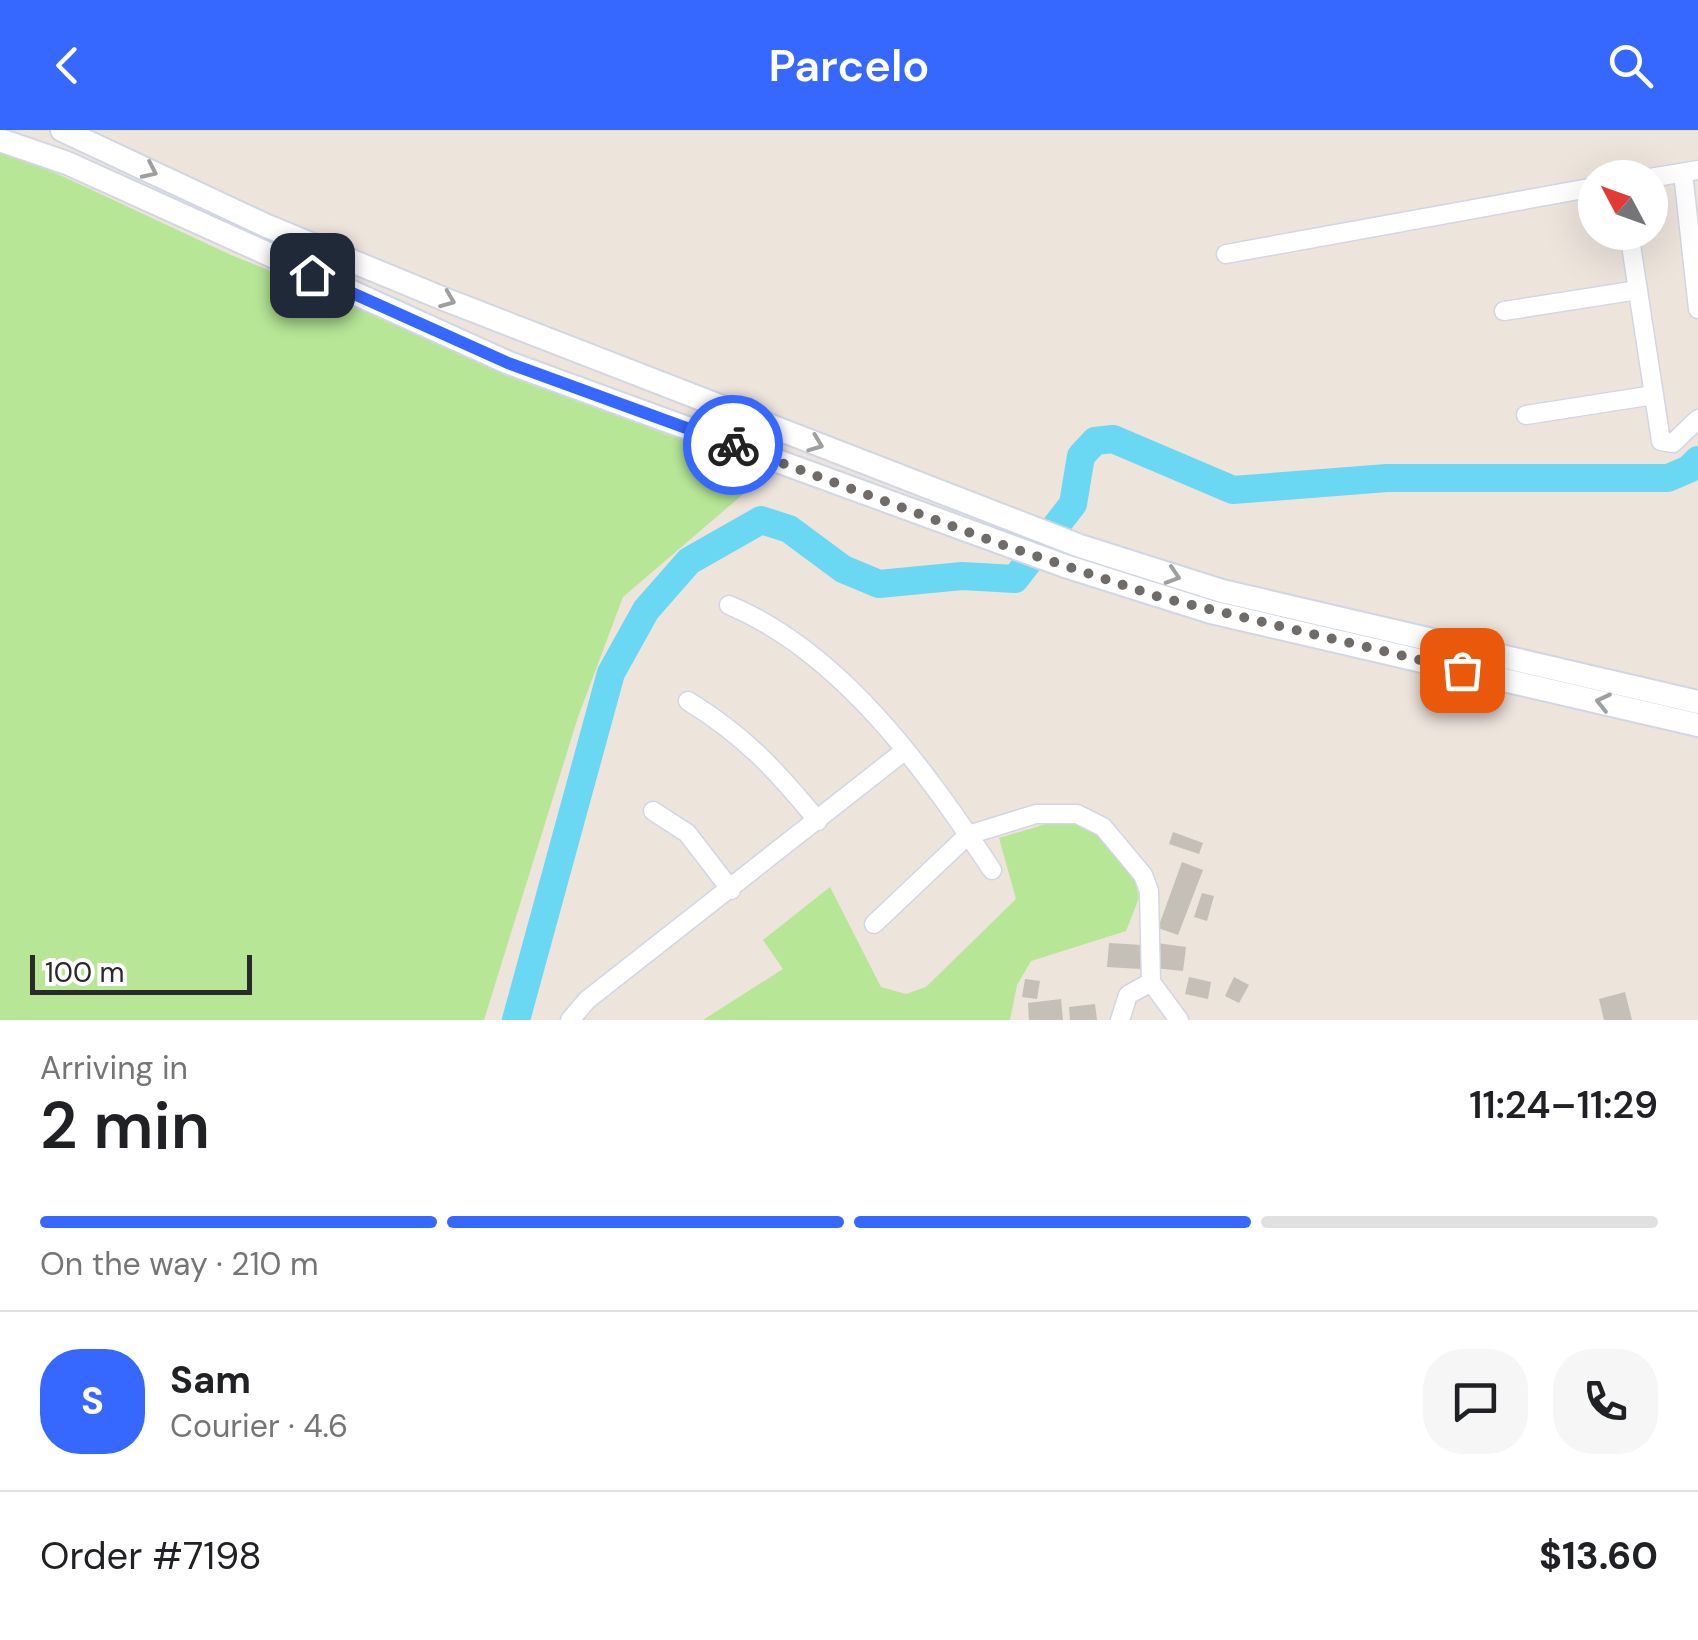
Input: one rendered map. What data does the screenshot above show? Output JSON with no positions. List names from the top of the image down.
{
  "scale_bar": "100 m",
  "north": "top left",
  "page": {
    "header": "Parcelo",
    "scale": "100 m",
    "heading": ["2 min", "Arriving in", "11:24–11:29"],
    "panel": [
      "Sam",
      "Courier · 4.6",
      "Order #7198",
      "$13.60"
    ],
    "bar": "On the way · 210 m",
    "round": "S"
  }
}
